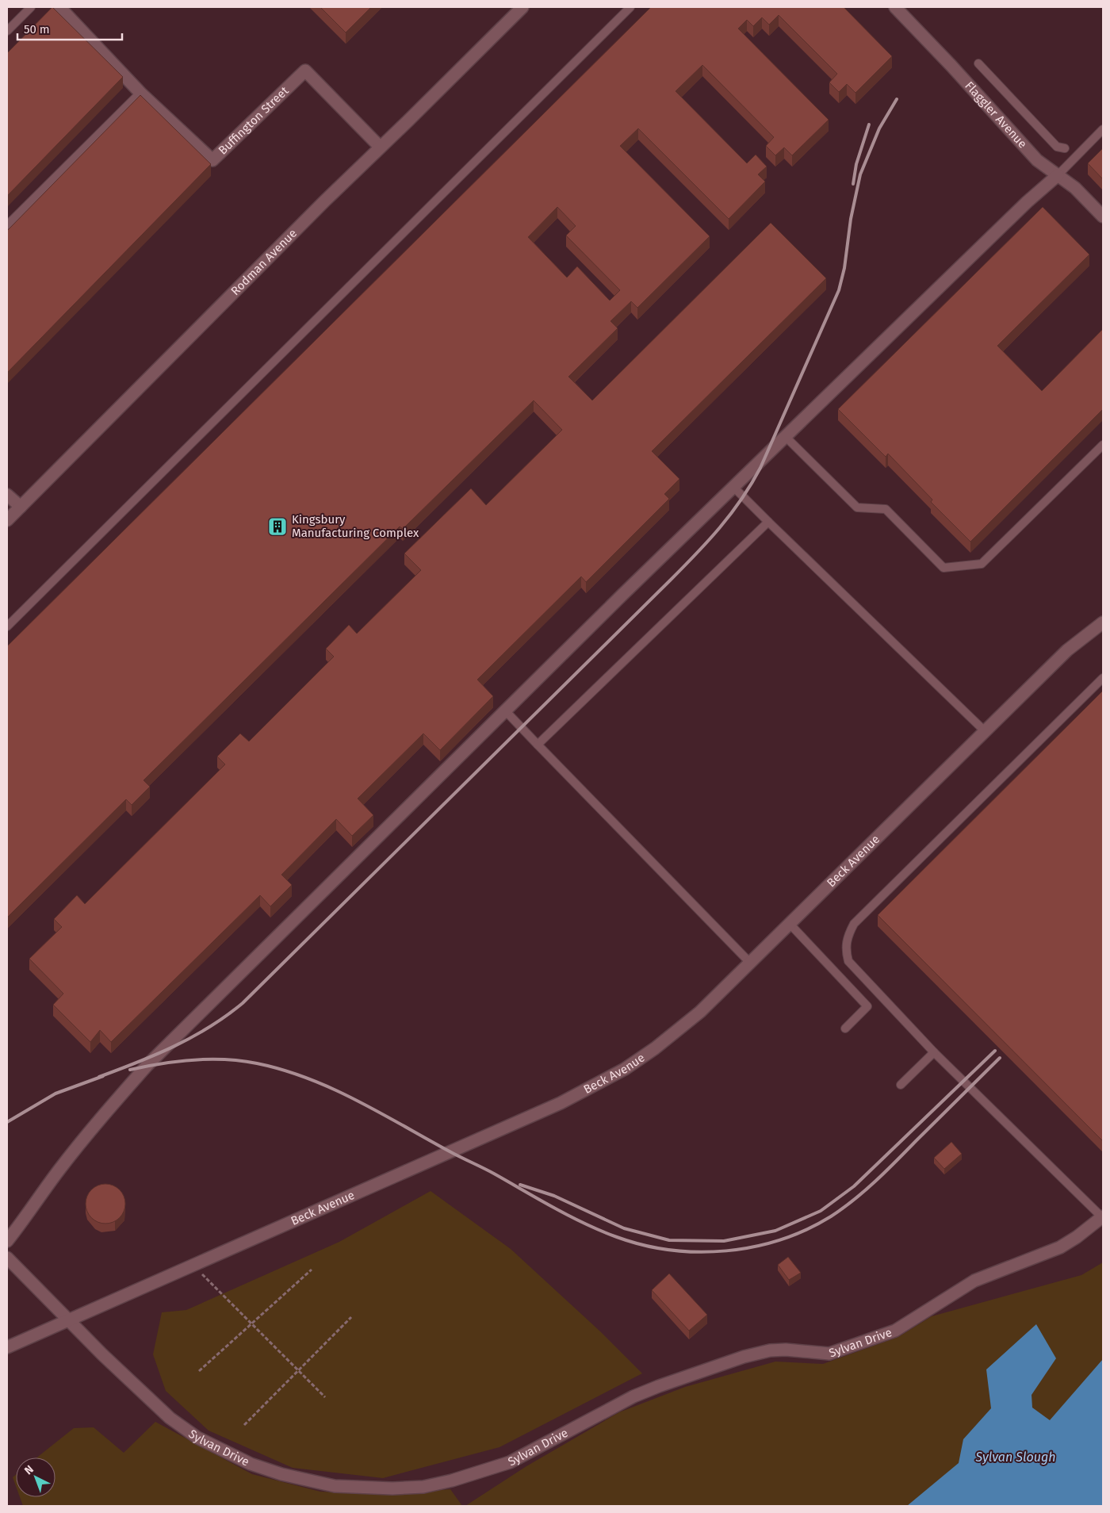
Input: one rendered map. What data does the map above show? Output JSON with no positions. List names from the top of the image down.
{
  "streets": {
    "street": [
      "Flaggler Avenue",
      "Buffington Street",
      "Rodman Avenue",
      "Beck Avenue",
      "Sylvan Drive"
    ]
  },
  "crossings": [
    ["Buffington Street", "Rodman Avenue"],
    ["Beck Avenue", "Sylvan Drive"]
  ],
  "water": ["Sylvan Slough"],
  "places": {
    "building": ["Kingsbury Manufacturing Complex"]
  },
  "scale_bar": "50 m",
  "north": "top left"
}
